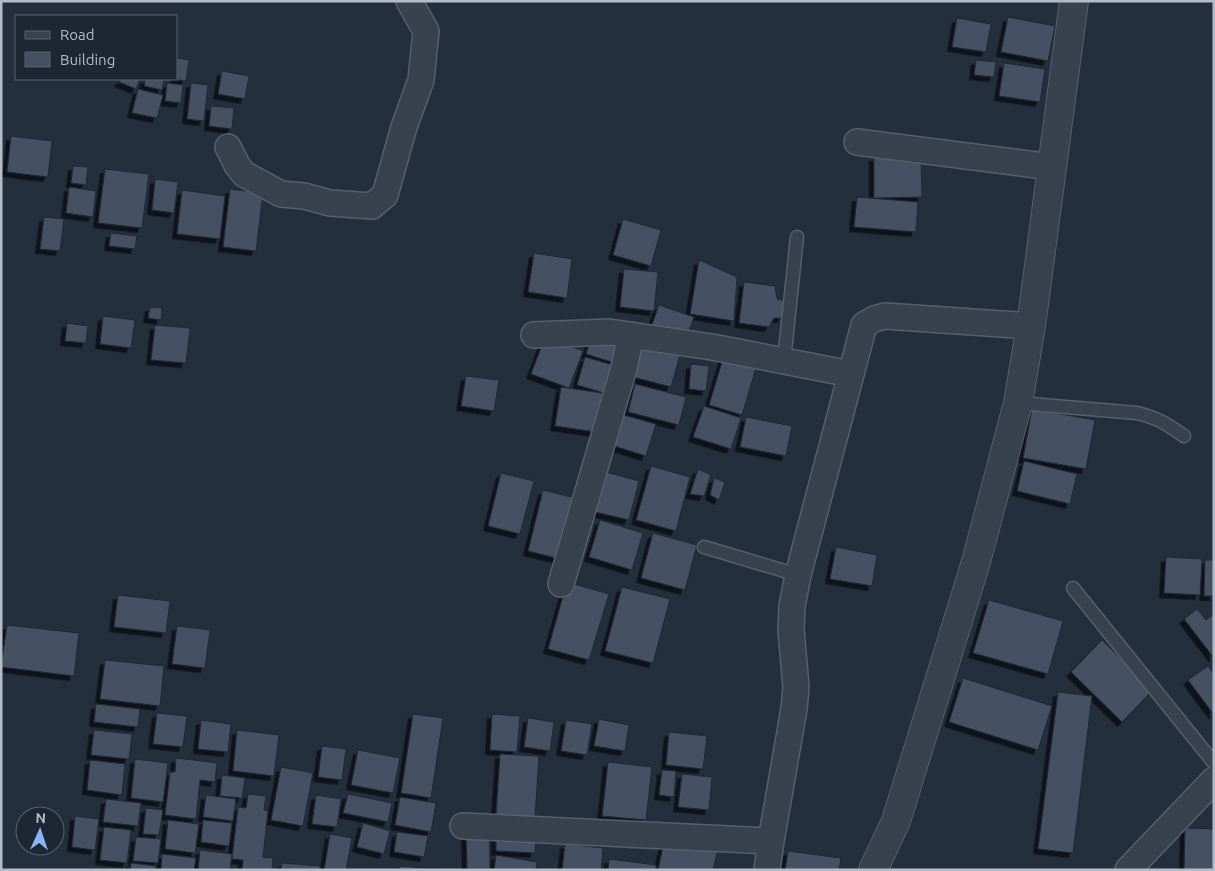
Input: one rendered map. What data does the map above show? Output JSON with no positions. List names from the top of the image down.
{
  "legend": ["Road", "Building"],
  "north": "top"
}
